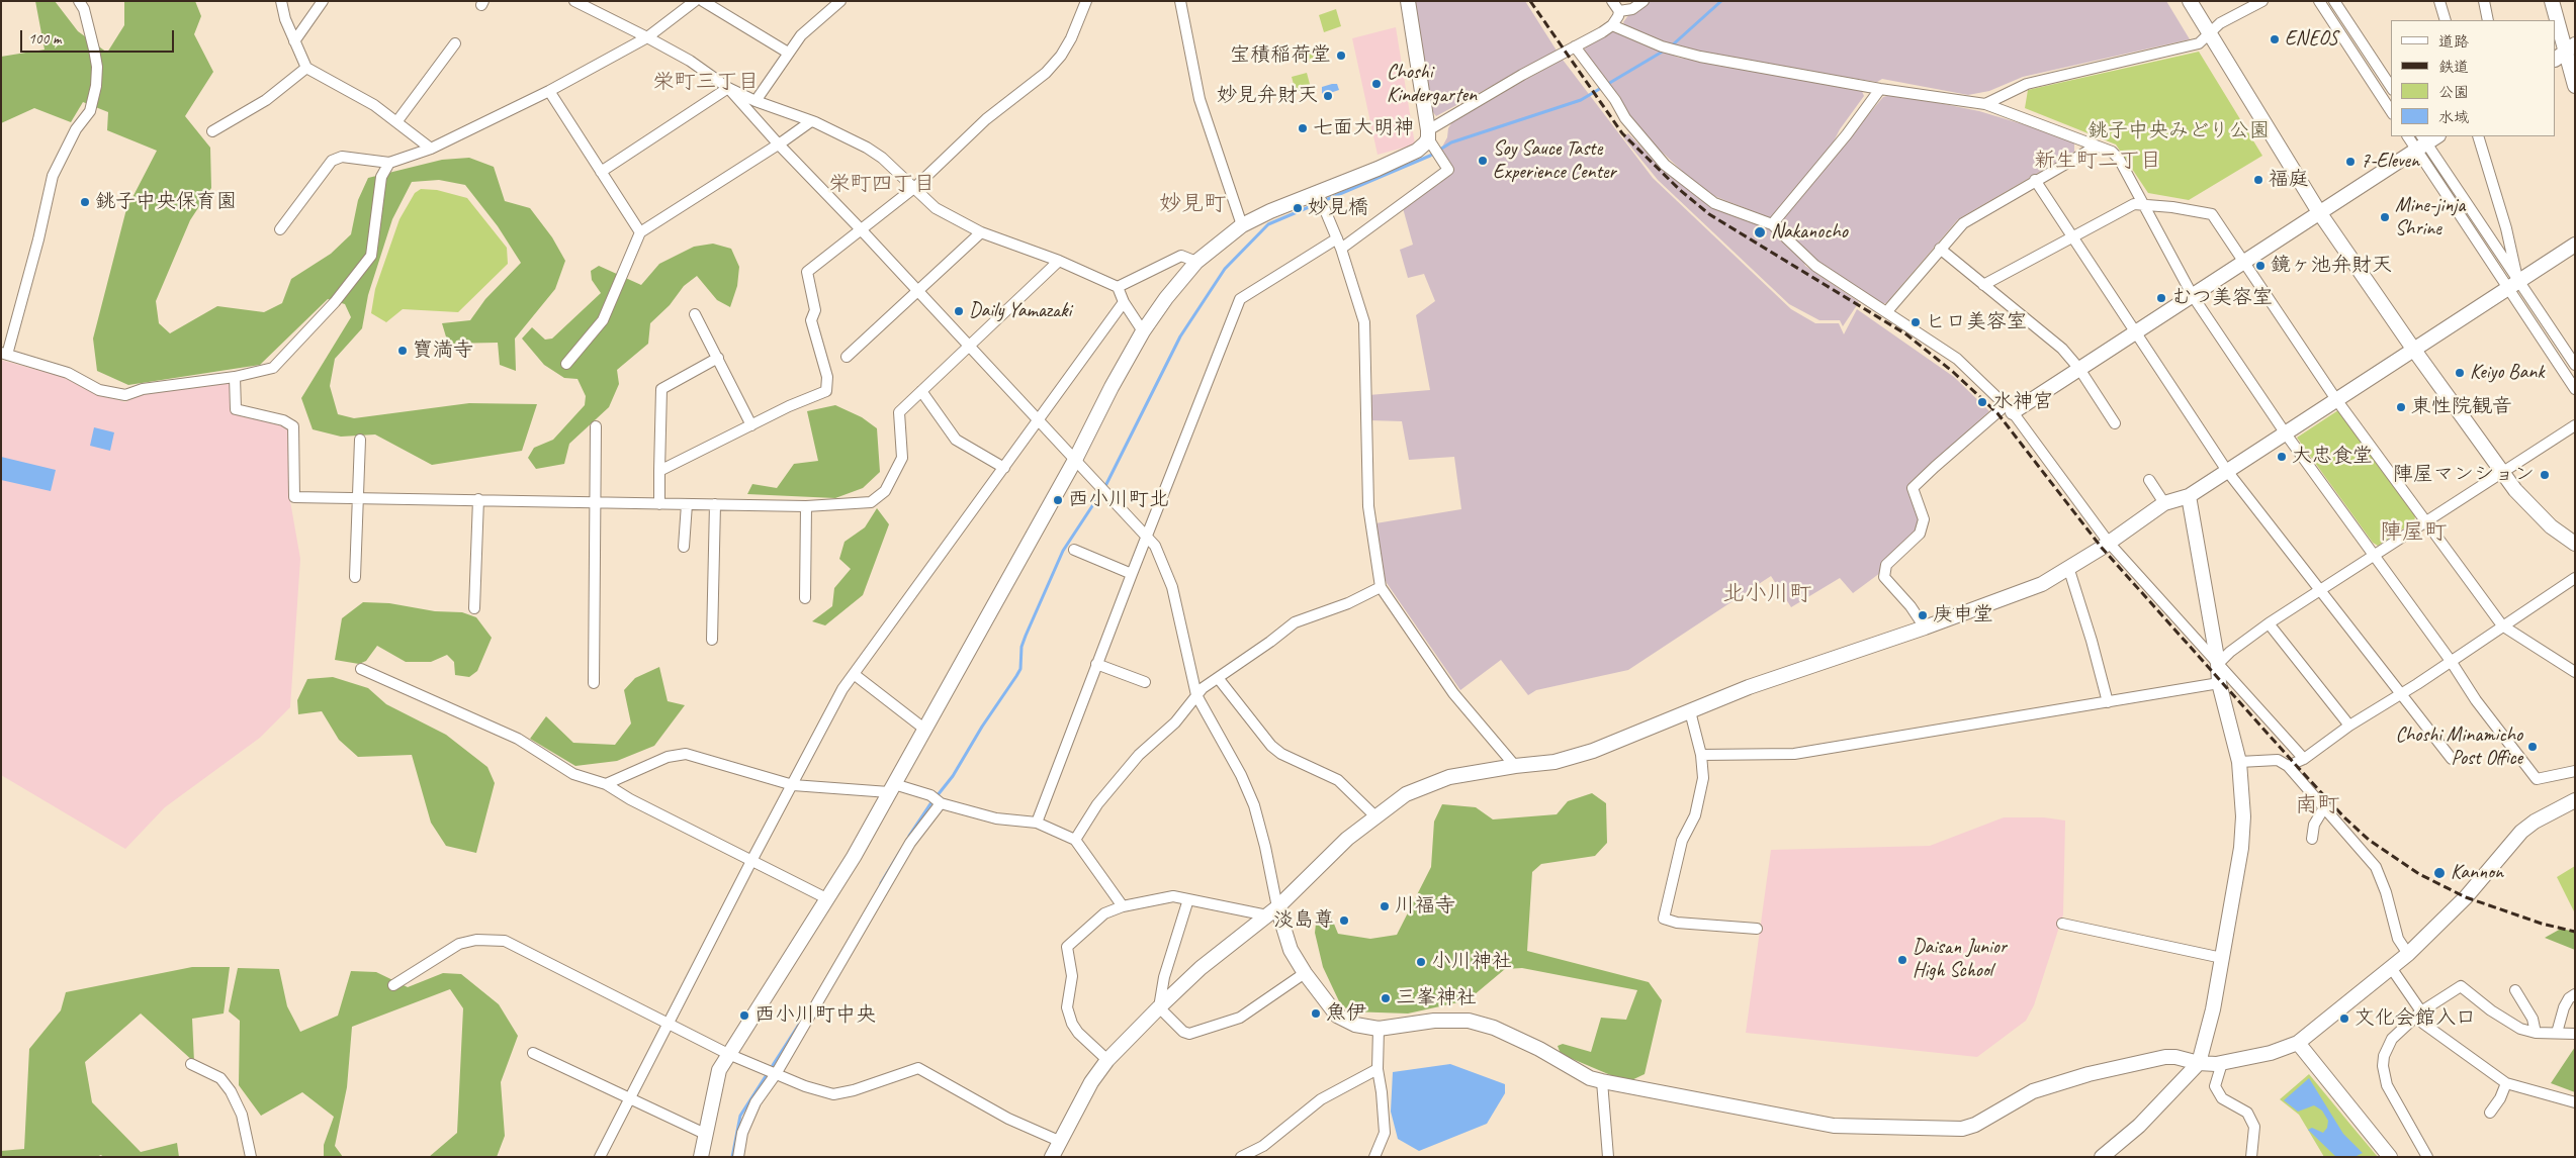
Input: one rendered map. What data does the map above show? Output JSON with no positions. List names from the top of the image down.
{
  "districts": [
    "栄町三丁目",
    "新生町二丁目",
    "栄町四丁目",
    "妙見町",
    "陣屋町",
    "北小川町",
    "南町"
  ],
  "parks": ["銚子中央みどり公園"],
  "places": [
    "ENEOS",
    "宝積稲荷堂",
    "Choshi Kindergarten",
    "妙見弁財天",
    "七面大明神",
    "Soy Sauce Taste Experience Center",
    "7-Eleven",
    "福庭",
    "銚子中央保育園",
    "妙見橋",
    "Mine-jinja Shrine",
    "Nakanocho",
    "鏡ヶ池弁財天",
    "むつ美容室",
    "Daily Yamazaki",
    "ヒロ美容室",
    "寶満寺",
    "Keiyo Bank",
    "水神宮",
    "東性院観音",
    "大忠食堂",
    "陣屋マンション",
    "西小川町北",
    "庚申堂",
    "Choshi Minamicho Post Office",
    "Kannon",
    "川福寺",
    "淡島尊",
    "Daisan Junior High School",
    "小川神社",
    "三峯神社",
    "魚伊",
    "西小川町中央",
    "文化会館入口"
  ],
  "legend": [
    "道路",
    "鉄道",
    "公園",
    "水域"
  ],
  "scale_bar": "100 m"
}
